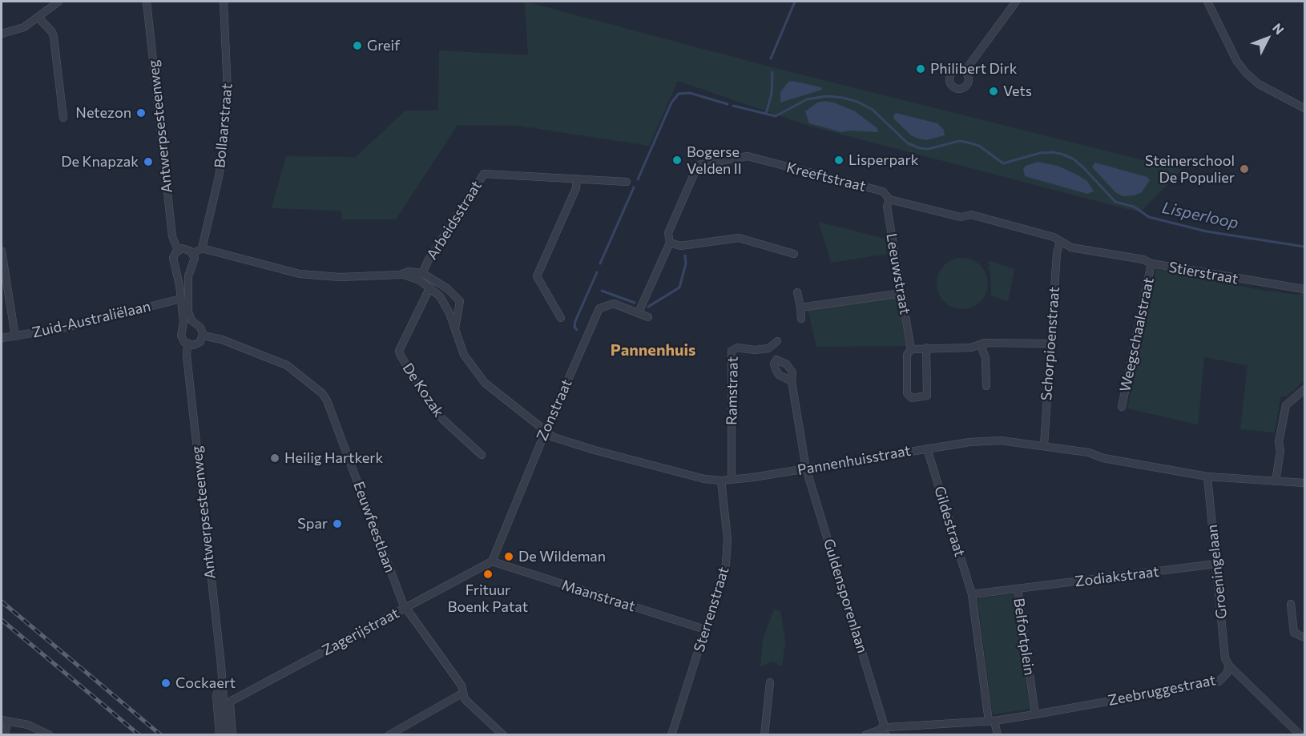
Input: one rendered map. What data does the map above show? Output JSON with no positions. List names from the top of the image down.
{
  "streets": {
    "street": [
      "Bollaarstraat",
      "Antwerpsesteenweg",
      "Kreeftstraat",
      "Arbeidsstraat",
      "Stierstraat",
      "Leeuwstraat",
      "Zuid-Australiëlaan",
      "Weegschaalstraat",
      "Schorpioenstraat",
      "De Kozak",
      "Ramstraat",
      "Zonstraat",
      "Pannenhuisstraat",
      "Gildestraat",
      "Eeuwfeestlaan",
      "Groeningelaan",
      "Zodiakstraat",
      "Maanstraat",
      "Guldensporenlaan",
      "Sterrenstraat",
      "Zagerijstraat",
      "Belfortplein",
      "Zeebruggestraat"
    ]
  },
  "crossings": [
    ["Bollaarstraat", "Pannenhuisstraat"],
    ["Antwerpsesteenweg", "Zuid-Australiëlaan"],
    ["Kreeftstraat", "Stierstraat"],
    ["Kreeftstraat", "Leeuwstraat"],
    ["Kreeftstraat", "Schorpioenstraat"],
    ["Kreeftstraat", "Zonstraat"],
    ["Arbeidsstraat", "Pannenhuisstraat"],
    ["Stierstraat", "Weegschaalstraat"],
    ["Schorpioenstraat", "Pannenhuisstraat"],
    ["De Kozak", "Pannenhuisstraat"],
    ["Ramstraat", "Pannenhuisstraat"],
    ["Zonstraat", "Pannenhuisstraat"],
    ["Zonstraat", "Maanstraat"],
    ["Zonstraat", "Zagerijstraat"],
    ["Pannenhuisstraat", "Gildestraat"],
    ["Pannenhuisstraat", "Groeningelaan"],
    ["Pannenhuisstraat", "Guldensporenlaan"],
    ["Pannenhuisstraat", "Sterrenstraat"],
    ["Gildestraat", "Belfortplein"],
    ["Eeuwfeestlaan", "Zagerijstraat"],
    ["Groeningelaan", "Zodiakstraat"],
    ["Groeningelaan", "Zeebruggestraat"],
    ["Zodiakstraat", "Belfortplein"],
    ["Maanstraat", "Sterrenstraat"],
    ["Maanstraat", "Zagerijstraat"],
    ["Guldensporenlaan", "Zeebruggestraat"],
    ["Belfortplein", "Zeebruggestraat"]
  ],
  "districts": ["Pannenhuis"],
  "water": ["Lisperloop"],
  "places": [
    "Greif",
    "Philibert Dirk",
    "Vets",
    "Netezon",
    "Bogerse Velden II",
    "Lisperpark",
    "De Knapzak",
    "Steinerschool De Populier",
    "Heilig Hartkerk",
    "Spar",
    "De Wildeman",
    "Frituur Boenk Patat",
    "Cockaert"
  ],
  "north": "top right"
}
